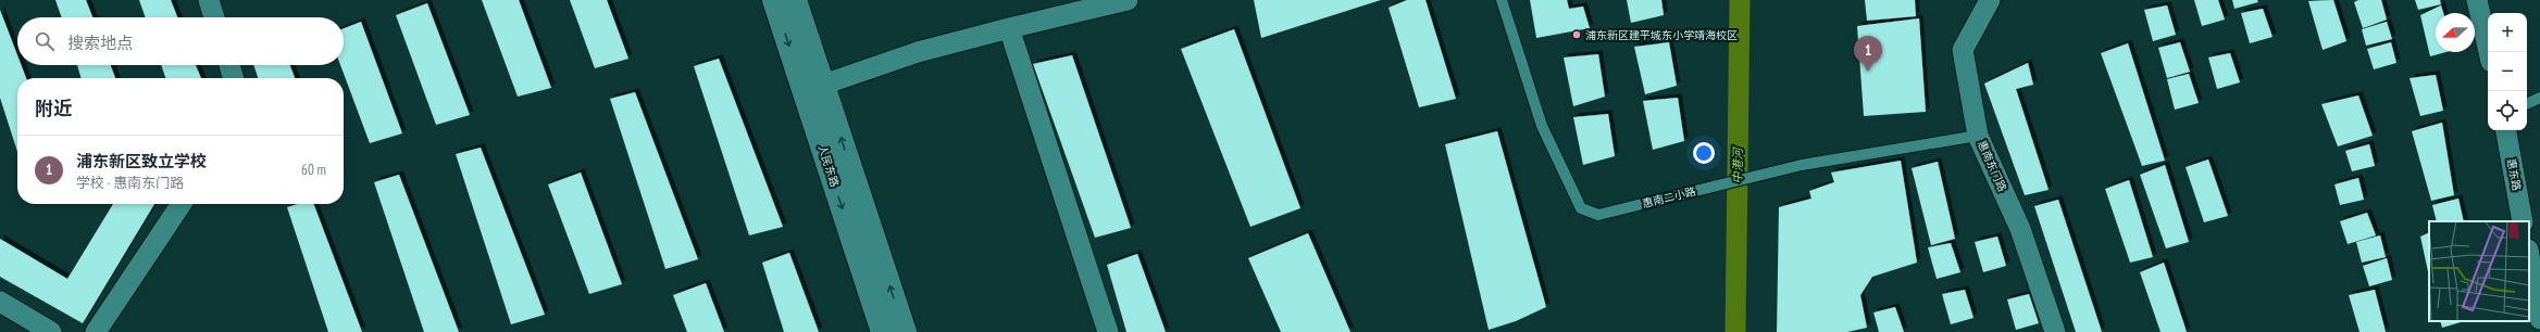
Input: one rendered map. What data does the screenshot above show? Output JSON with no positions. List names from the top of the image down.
{
  "streets": {
    "street": ["人民东路", "惠南东门路", "惠东路"],
    "lane": ["惠南二小路"]
  },
  "crossings": [
    ["惠南东门路", "惠南二小路"]
  ],
  "water": ["中港河"],
  "places": ["浦东新区建平城东小学靖海校区"],
  "north": "left",
  "page": {
    "map_buttons": ["+", "−"],
    "search": "搜索地点",
    "pins": "1",
    "heading": "附近",
    "list": [
      {
        "mark": "1",
        "name": "浦东新区致立学校",
        "note": "学校 · 惠南东门路",
        "value": "60 m"
      }
    ]
  }
}
